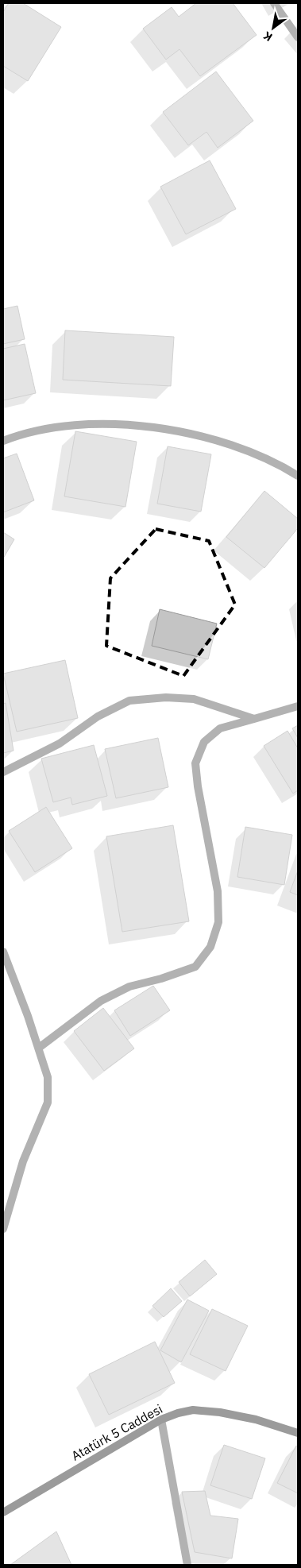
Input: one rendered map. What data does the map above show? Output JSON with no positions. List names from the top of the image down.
{
  "streets": {
    "main road": ["Atatürk 5 Caddesi"]
  },
  "north": "bottom left"
}
